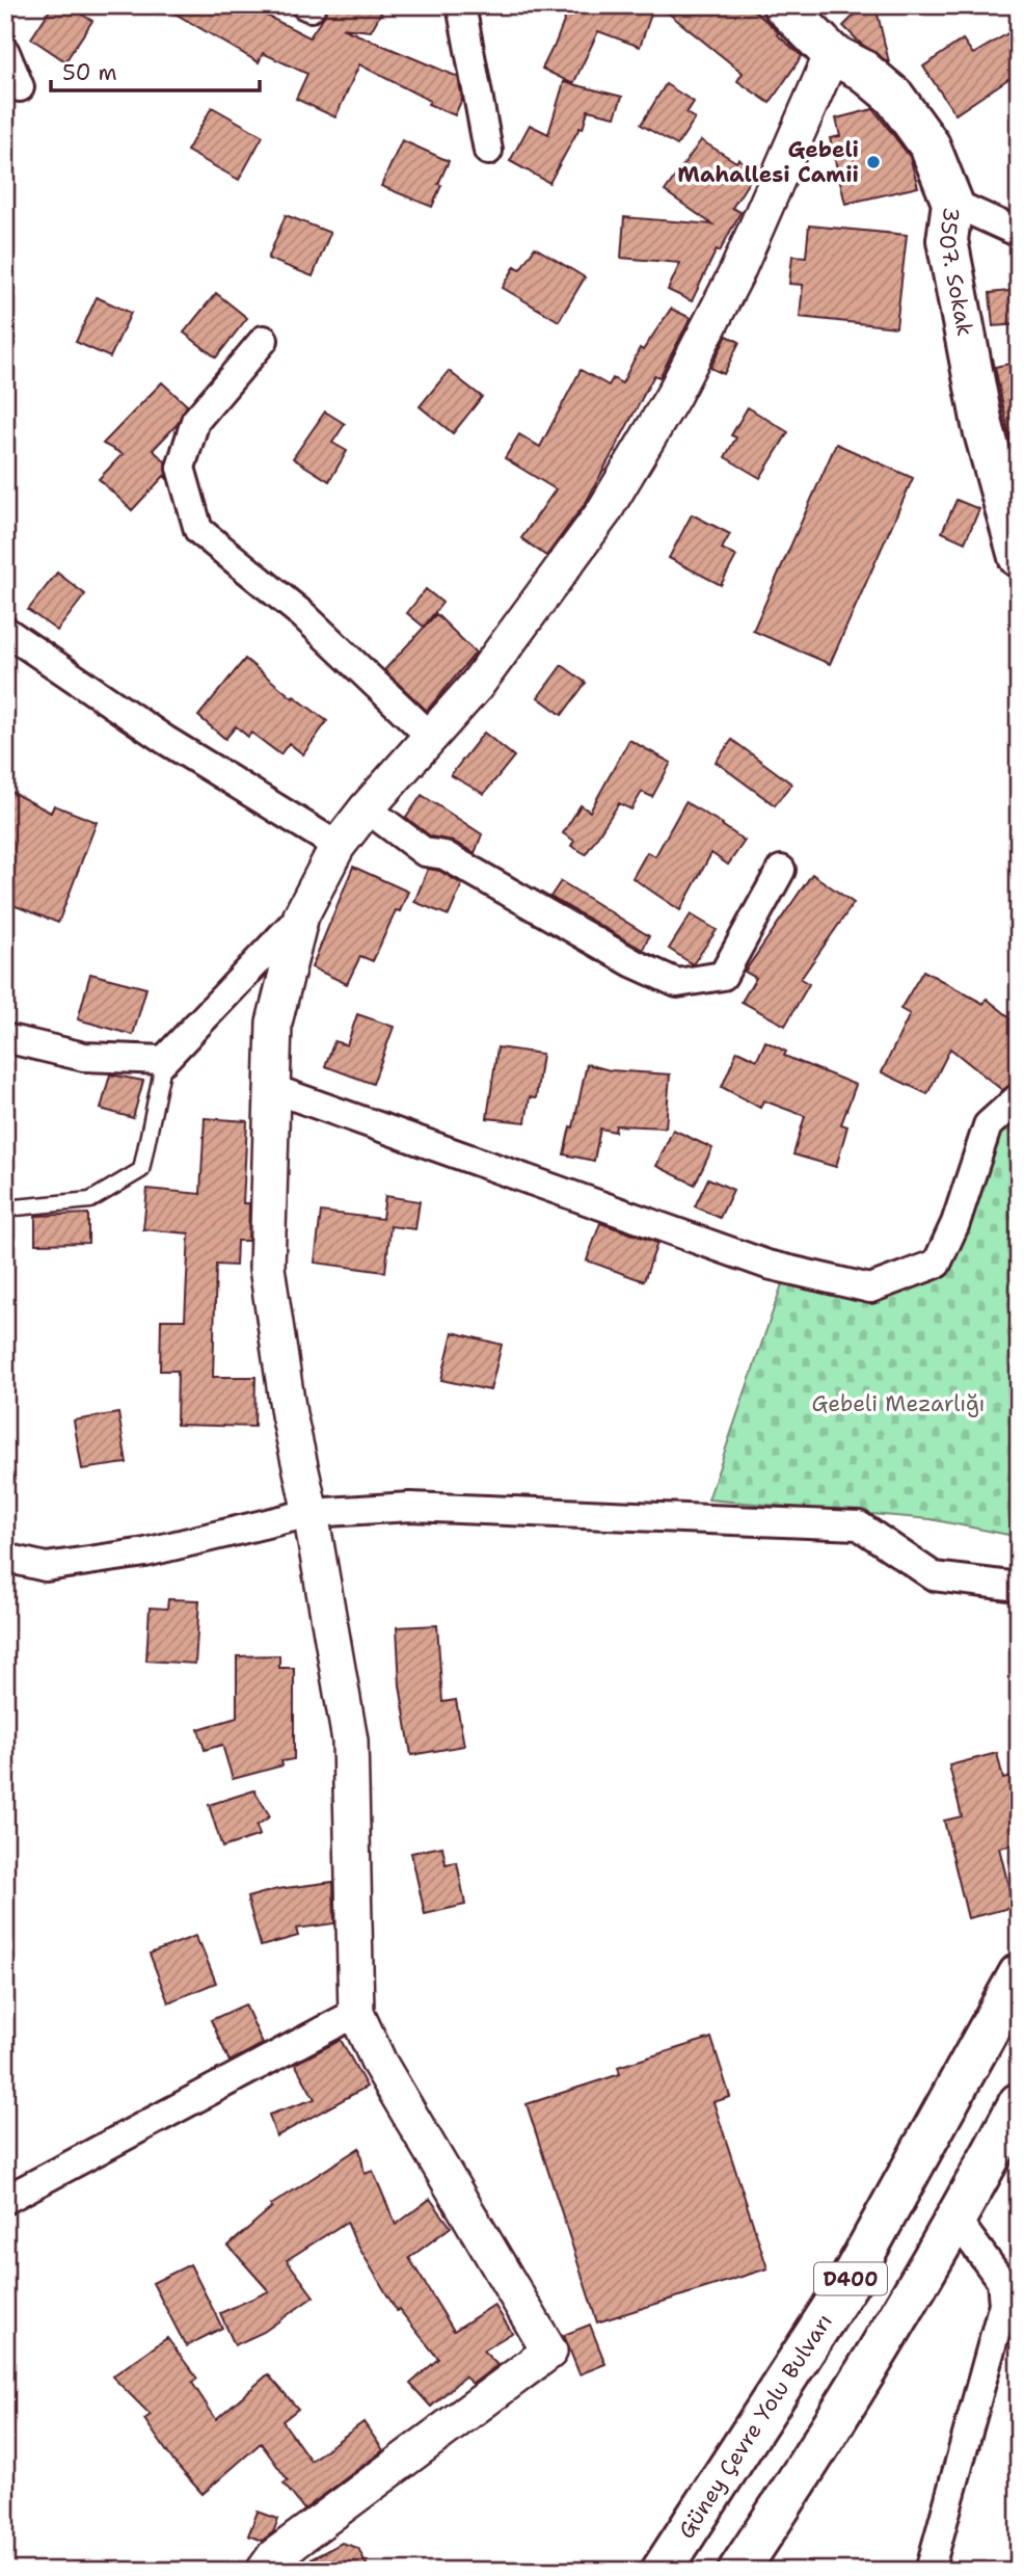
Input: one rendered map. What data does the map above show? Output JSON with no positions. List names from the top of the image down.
{
  "streets": {
    "main road": ["3507. Sokak", "D400", "Güney Çevre Yolu Bulvarı"]
  },
  "parks": ["Gebeli Mezarlığı"],
  "places": ["Gebeli Mahallesi Camii"],
  "scale_bar": "50 m"
}
